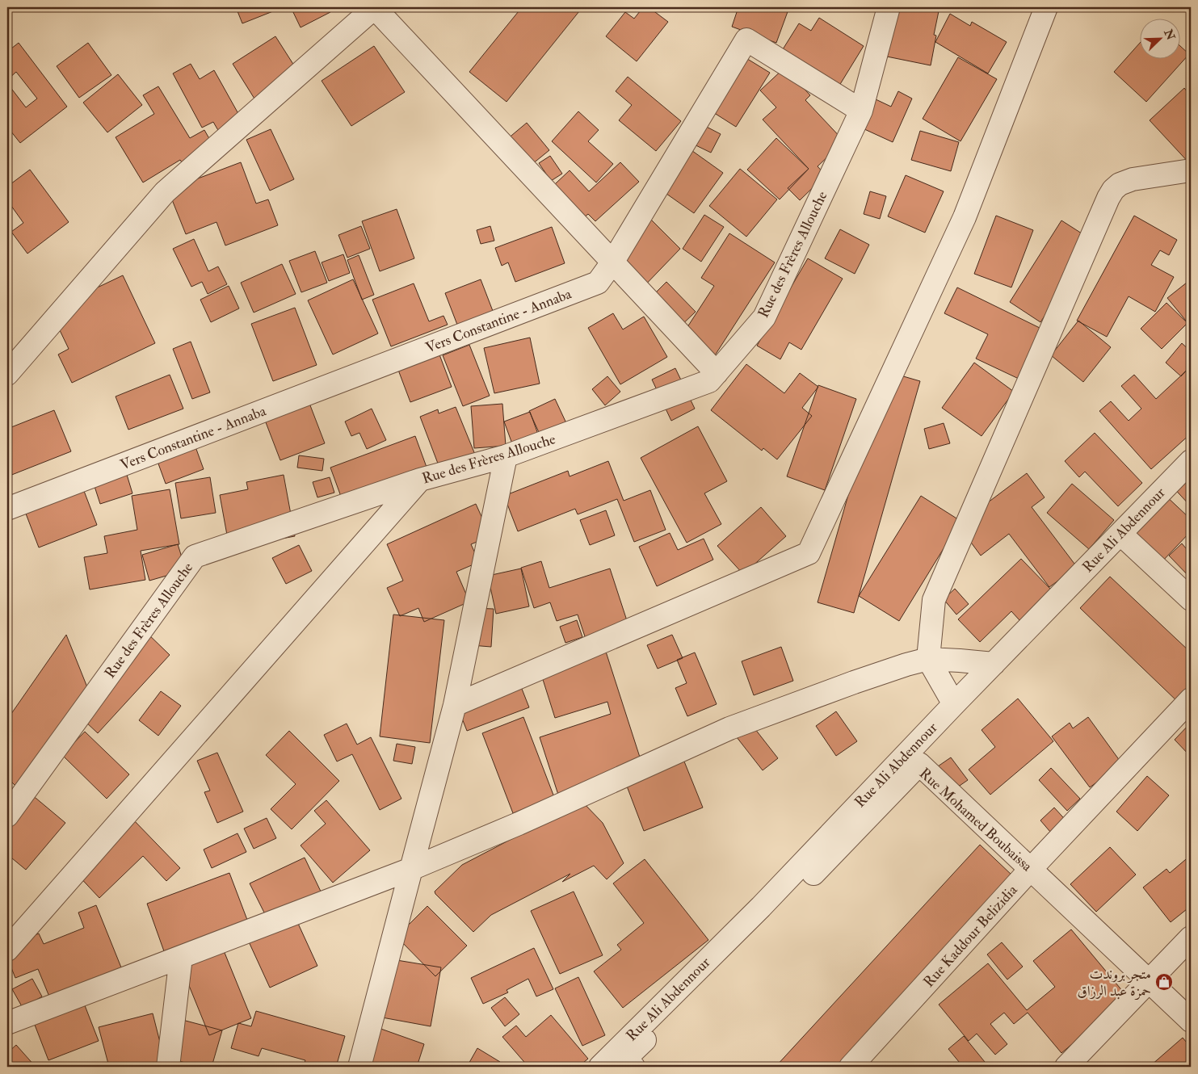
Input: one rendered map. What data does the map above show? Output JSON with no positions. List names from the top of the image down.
{
  "streets": {
    "street": [
      "Rue des Frères Allouche",
      "Vers Constantine - Annaba",
      "Rue Ali Abdennour",
      "Rue Mohamed Boubaissa",
      "Rue Kaddour Belizidia"
    ]
  },
  "crossings": [
    ["Rue des Frères Allouche", "Vers Constantine - Annaba"],
    ["Rue Ali Abdennour", "Rue Mohamed Boubaissa"],
    ["Rue Mohamed Boubaissa", "Rue Kaddour Belizidia"]
  ],
  "places": {
    "shop": ["متجر بروندت حمزة عبد الرزاق"]
  },
  "north": "top right"
}
